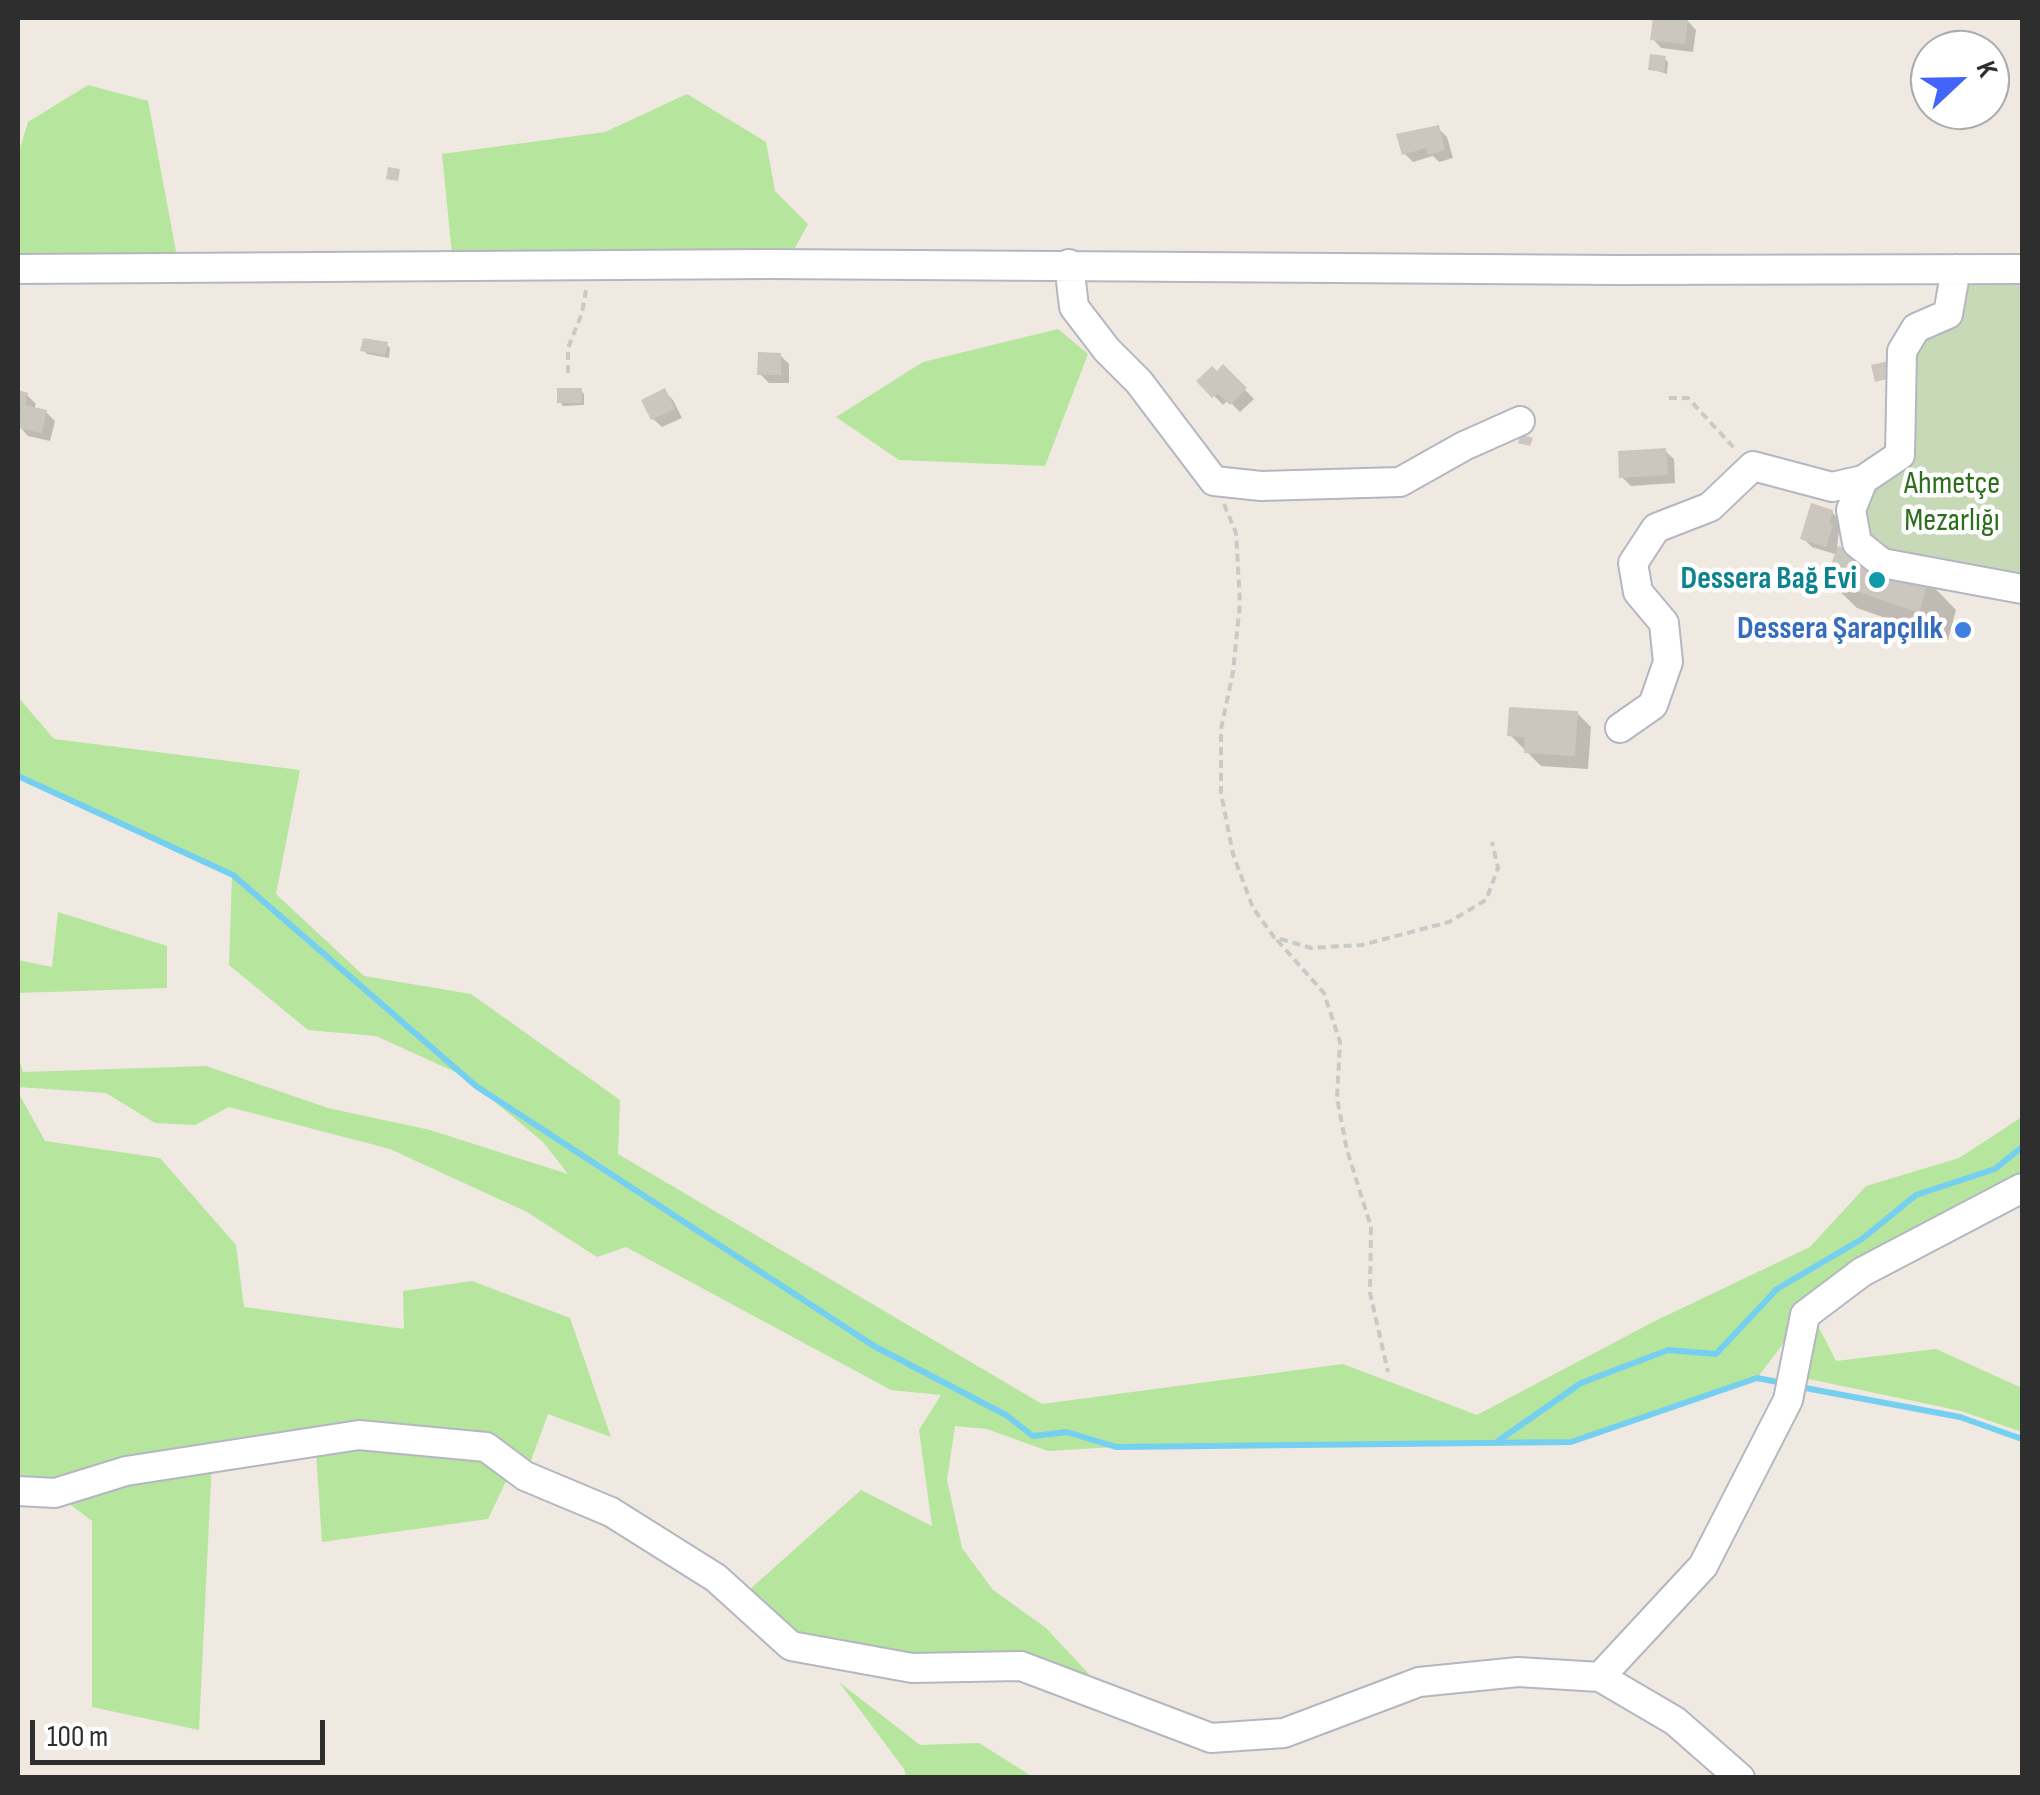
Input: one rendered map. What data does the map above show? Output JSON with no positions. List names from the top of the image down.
{
  "parks": ["Ahmetçe Mezarlığı"],
  "places": ["Dessera Bağ Evi", "Dessera Şarapçılık"],
  "scale_bar": "100 m",
  "north": "right"
}
